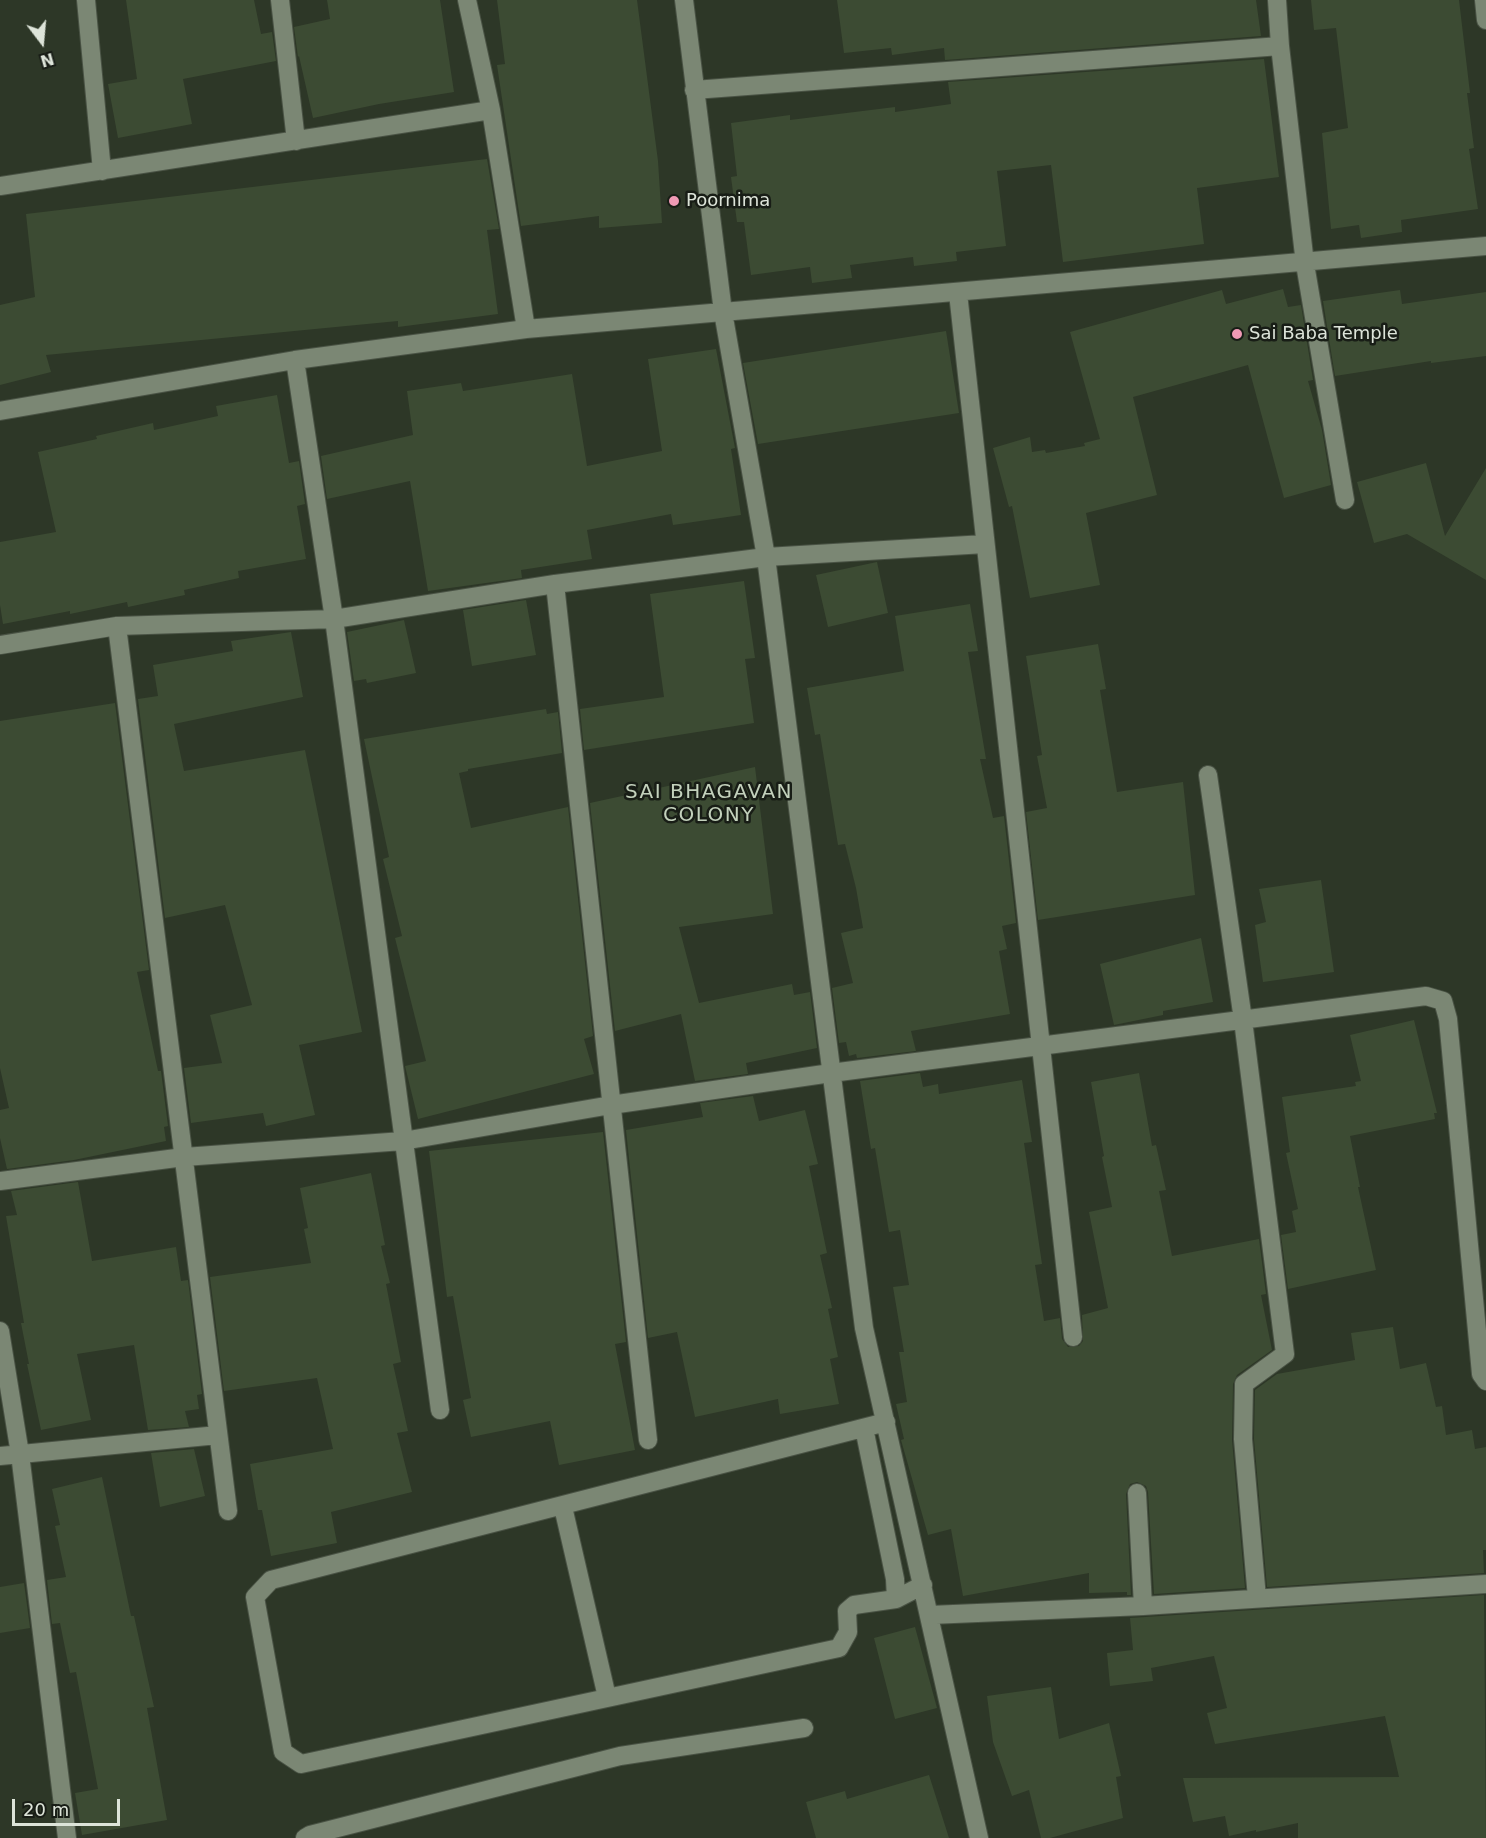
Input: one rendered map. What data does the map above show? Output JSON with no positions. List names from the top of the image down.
{
  "districts": ["SAI BHAGAVAN COLONY"],
  "places": ["Poornima", "Sai Baba Temple"],
  "scale_bar": "20 m",
  "north": "bottom"
}
